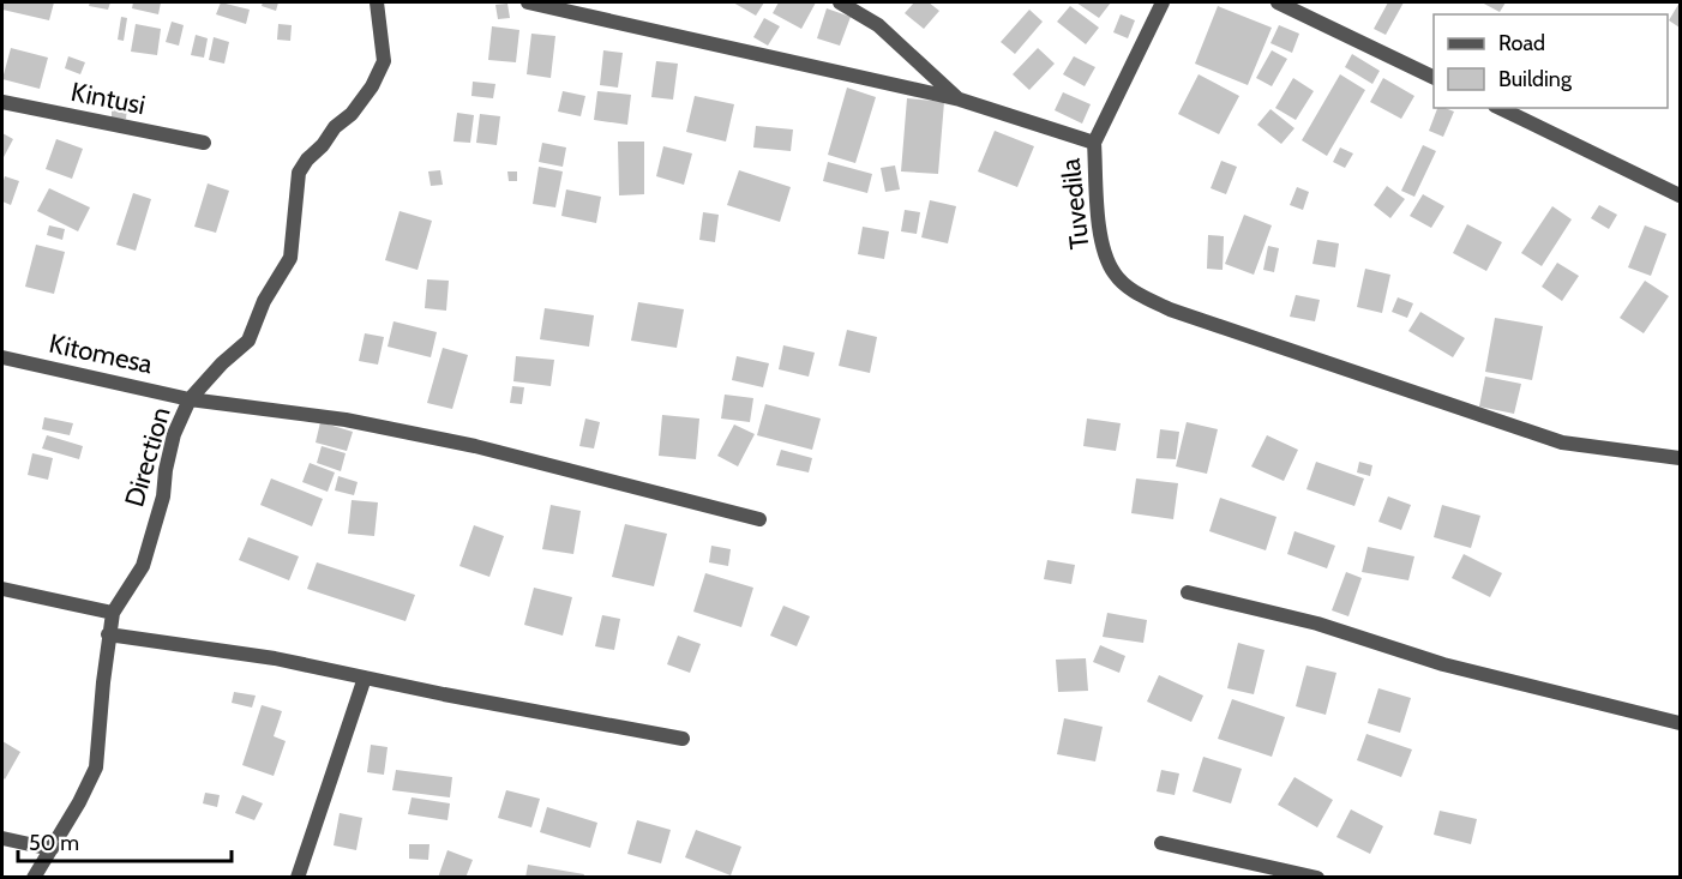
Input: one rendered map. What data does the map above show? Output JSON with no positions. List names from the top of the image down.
{
  "streets": {
    "street": [
      "Kintusi",
      "Tuvedila",
      "Kitomesa",
      "Direction"
    ]
  },
  "crossings": [
    ["Kitomesa", "Direction"]
  ],
  "legend": ["Road", "Building"],
  "scale_bar": "50 m"
}
